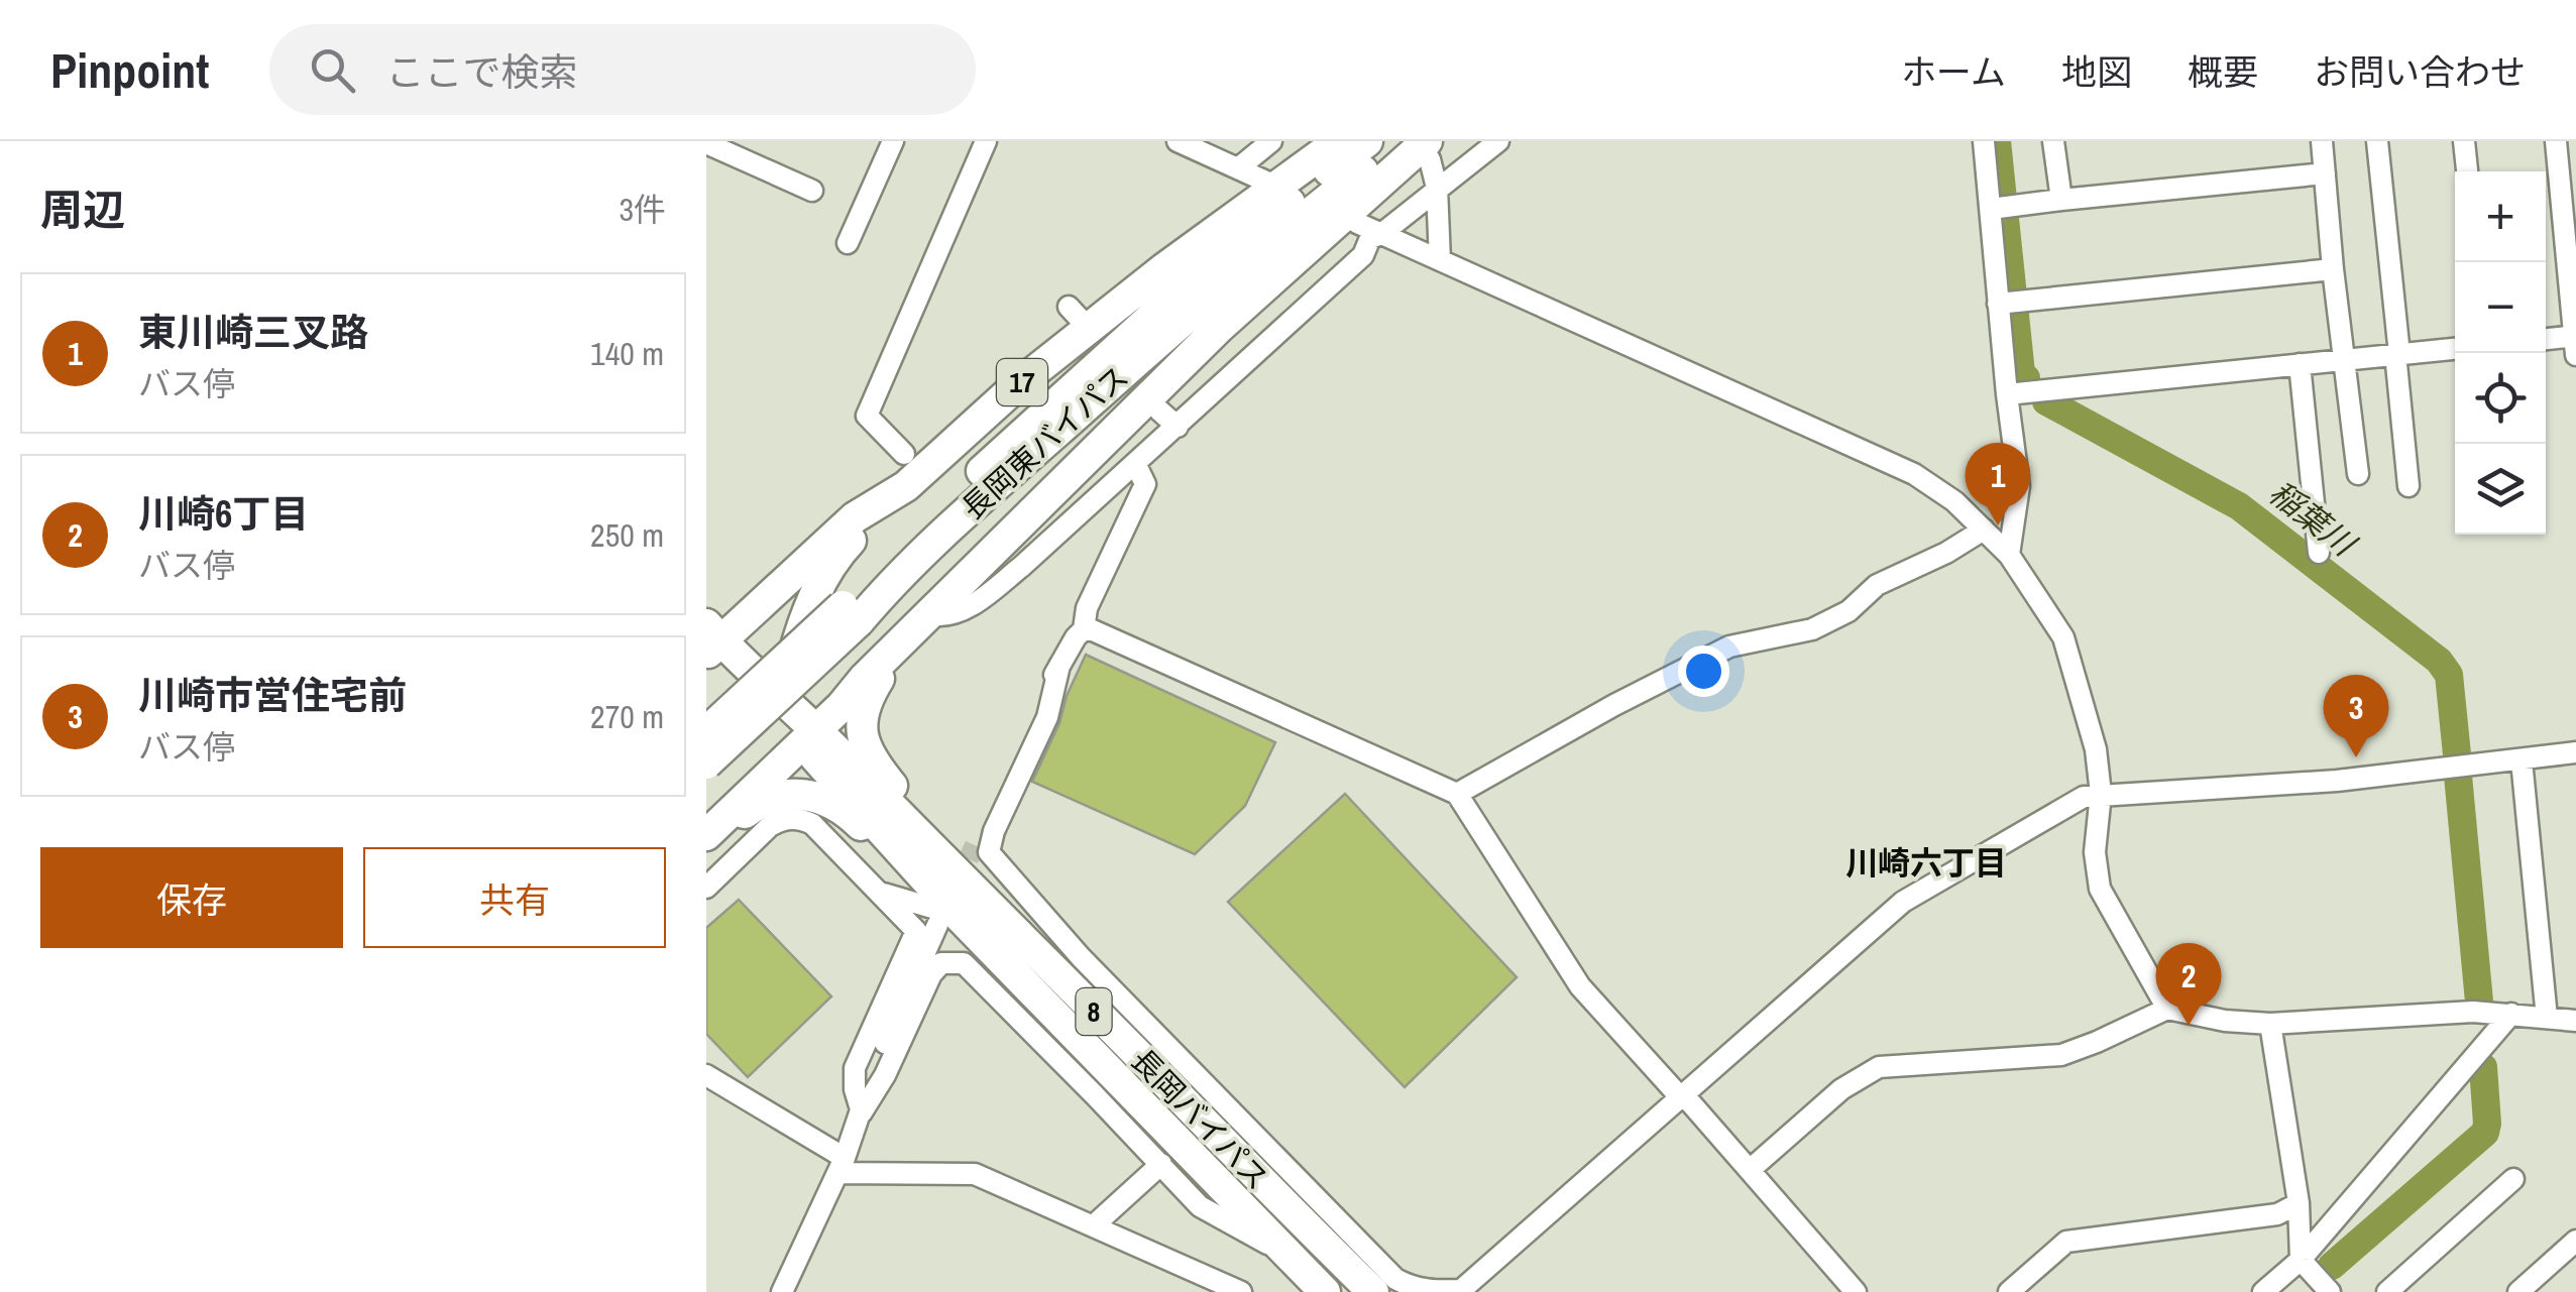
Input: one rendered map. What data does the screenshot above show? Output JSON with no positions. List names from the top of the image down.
{
  "streets": {
    "highway": [
      "17",
      "長岡東バイパス",
      "8",
      "長岡バイパス"
    ]
  },
  "crossings": [
    ["17", "8"],
    ["長岡東バイパス", "8"],
    ["長岡東バイパス", "長岡バイパス"],
    ["8", "長岡バイパス"]
  ],
  "districts": ["川崎六丁目"],
  "water": ["稲葉川"],
  "page": {
    "header": "Pinpoint",
    "search": "ここで検索",
    "nav": [
      "ホーム",
      "地図",
      "概要",
      "お問い合わせ"
    ],
    "heading": ["周辺", "3件"],
    "map_buttons": ["+", "−"],
    "list": [
      {
        "mark": "1",
        "name": "東川崎三叉路",
        "note": "バス停",
        "value": "140 m"
      },
      {
        "mark": "2",
        "name": "川崎6丁目",
        "note": "バス停",
        "value": "250 m"
      },
      {
        "mark": "3",
        "name": "川崎市営住宅前",
        "note": "バス停",
        "value": "270 m"
      }
    ],
    "pins": ["1", "3", "2"],
    "buttons": ["保存", "共有"]
  }
}
